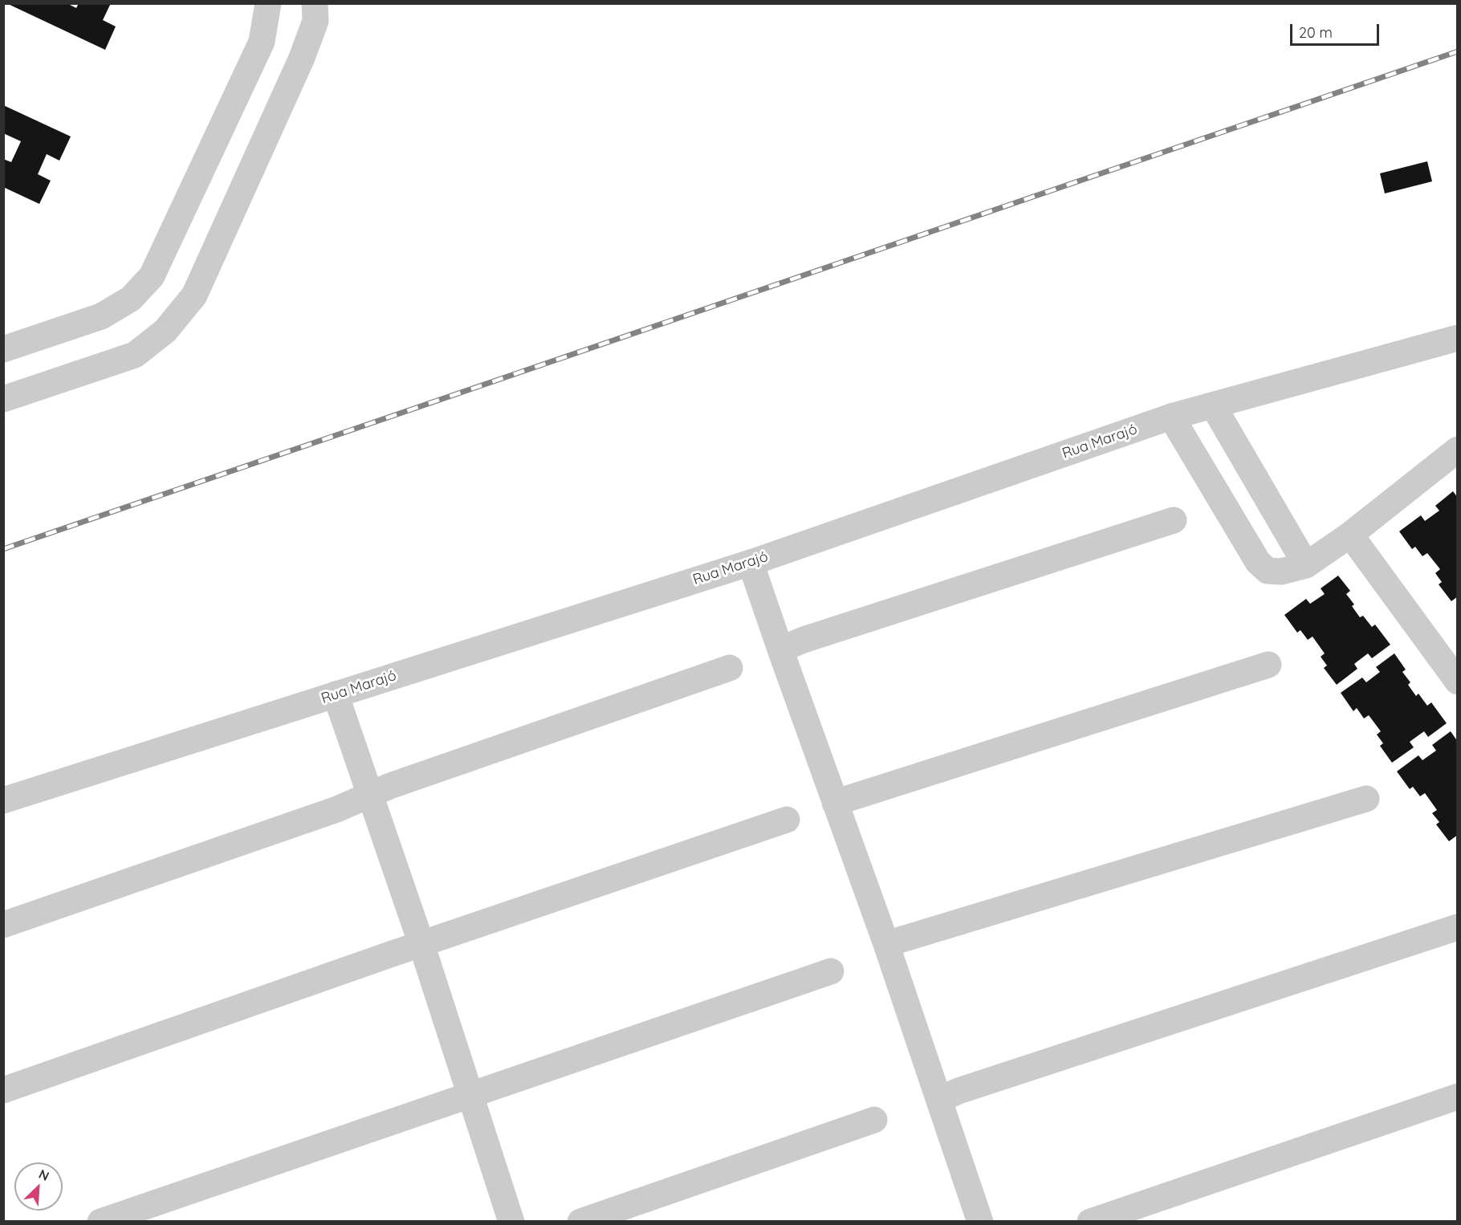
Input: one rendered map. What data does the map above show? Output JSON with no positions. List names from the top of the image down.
{
  "streets": {
    "street": ["Rua Marajó"]
  },
  "scale_bar": "20 m",
  "north": "top right"
}
